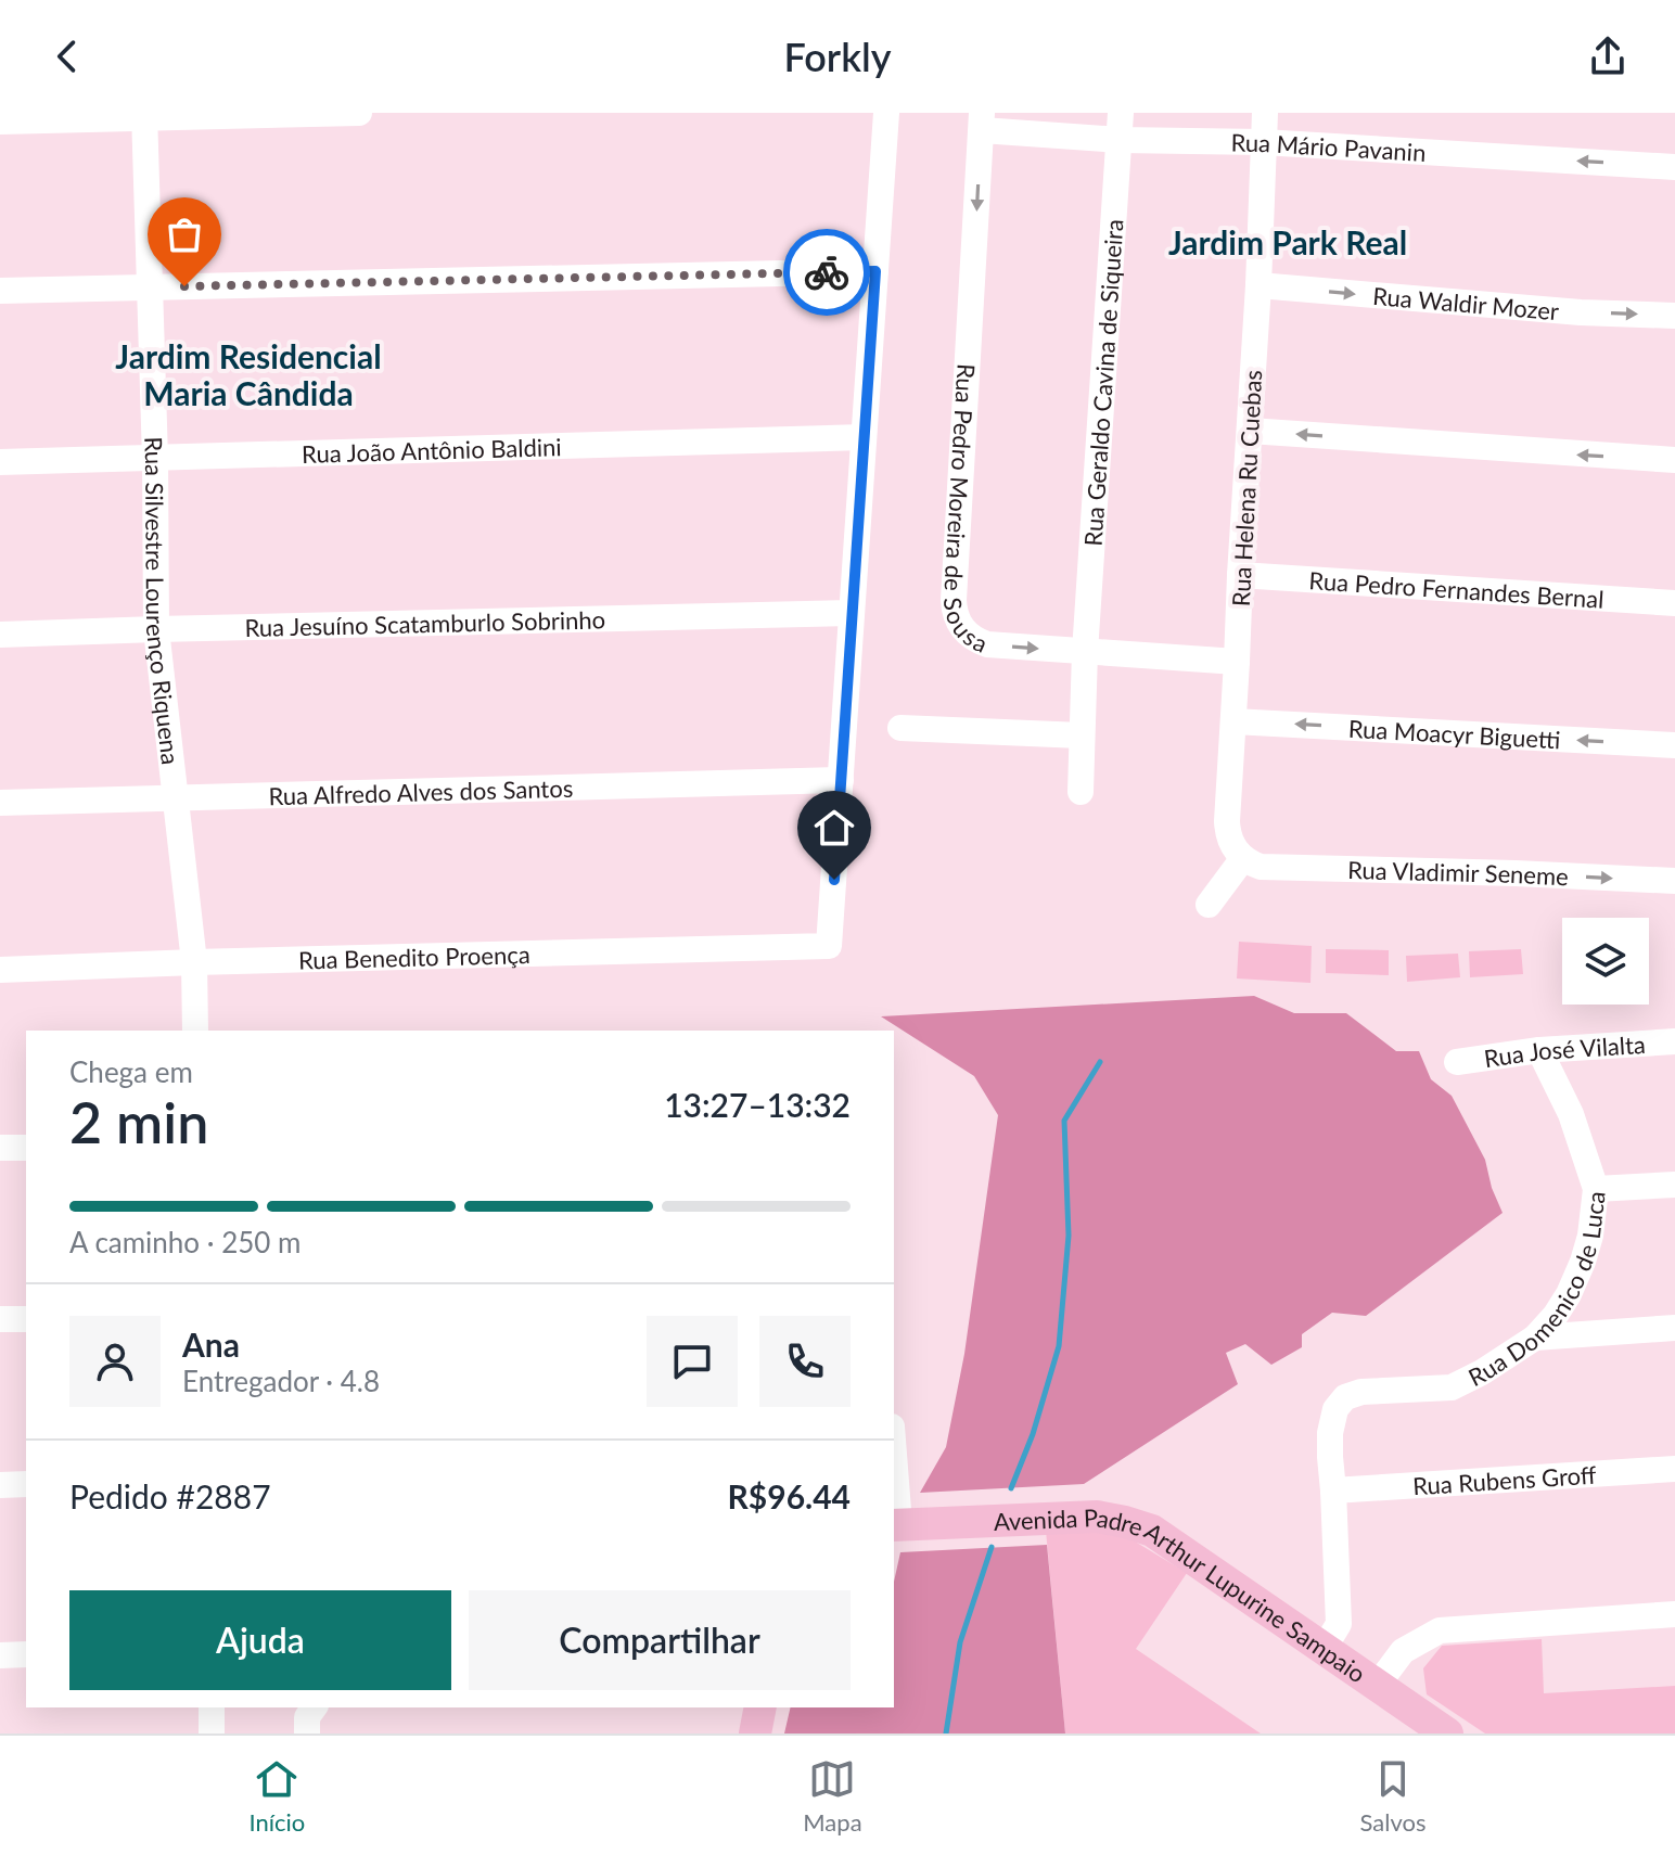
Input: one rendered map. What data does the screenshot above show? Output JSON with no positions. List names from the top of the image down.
{
  "streets": {
    "main road": ["Avenida Padre Arthur Lupurine Sampaio"],
    "street": [
      "Rua Mário Pavanin",
      "Rua Waldir Mozer",
      "Rua Geraldo Cavina de Siqueira",
      "Rua João Antônio Baldini",
      "Rua Helena Ru Cuebas",
      "Rua Pedro Moreira de Sousa",
      "Rua Pedro Fernandes Bernal",
      "Rua Silvestre Lourenço Riquena",
      "Rua Jesuíno Scatamburlo Sobrinho",
      "Rua Moacyr Biguetti",
      "Rua Alfredo Alves dos Santos",
      "Rua Vladimir Seneme",
      "Rua Benedito Proença",
      "Rua José Vilalta",
      "Rua Domenico de Luca",
      "Rua Rubens Groff"
    ]
  },
  "crossings": [
    ["Rua Mário Pavanin", "Rua Geraldo Cavina de Siqueira"],
    ["Rua Mário Pavanin", "Rua Helena Ru Cuebas"],
    ["Rua Mário Pavanin", "Rua Pedro Moreira de Sousa"],
    ["Rua Waldir Mozer", "Rua Helena Ru Cuebas"],
    ["Rua Geraldo Cavina de Siqueira", "Rua Pedro Moreira de Sousa"],
    ["Rua João Antônio Baldini", "Rua Silvestre Lourenço Riquena"],
    ["Rua Helena Ru Cuebas", "Rua Pedro Moreira de Sousa"],
    ["Rua Helena Ru Cuebas", "Rua Pedro Fernandes Bernal"],
    ["Rua Helena Ru Cuebas", "Rua Moacyr Biguetti"],
    ["Rua Helena Ru Cuebas", "Rua Vladimir Seneme"],
    ["Rua Silvestre Lourenço Riquena", "Rua Jesuíno Scatamburlo Sobrinho"],
    ["Rua Silvestre Lourenço Riquena", "Rua Alfredo Alves dos Santos"],
    ["Rua Silvestre Lourenço Riquena", "Rua Benedito Proença"],
    ["Rua Alfredo Alves dos Santos", "Rua Benedito Proença"],
    ["Rua José Vilalta", "Rua Domenico de Luca"],
    ["Rua Domenico de Luca", "Rua Rubens Groff"],
    ["Rua Domenico de Luca", "Avenida Padre Arthur Lupurine Sampaio"]
  ],
  "one_way": ["Rua Mário Pavanin", "Rua Moacyr Biguetti", "Rua Vladimir Seneme"],
  "districts": ["Jardim Park Real", "Jardim Residencial Maria Cândida"],
  "page": {
    "header": "Forkly",
    "heading": ["2 min", "Chega em", "13:27–13:32"],
    "panel": [
      "Ana",
      "Entregador · 4.8",
      "Pedido #2887",
      "R$96.44"
    ],
    "bar": "A caminho · 250 m",
    "buttons": ["Ajuda", "Compartilhar"],
    "tabs": ["Início", "Mapa", "Salvos"]
  }
}
